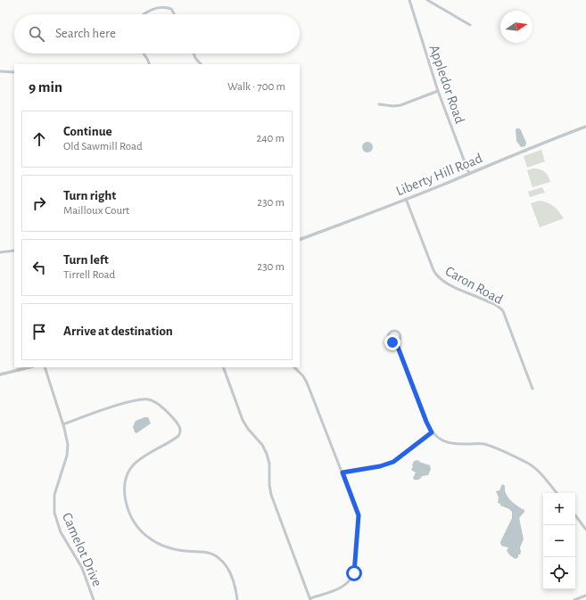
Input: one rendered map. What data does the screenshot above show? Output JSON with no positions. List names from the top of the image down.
{
  "streets": {
    "street": [
      "Appledor Road",
      "Liberty Hill Road",
      "Caron Road",
      "Camelot Drive"
    ]
  },
  "crossings": [
    ["Appledor Road", "Liberty Hill Road"],
    ["Liberty Hill Road", "Caron Road"]
  ],
  "north": "right",
  "page": {
    "search": "Search here",
    "heading": ["9 min", "Walk · 700 m"],
    "list": [
      ["Continue", "Old Sawmill Road", "240 m"],
      ["Turn right", "Mailloux Court", "230 m"],
      ["Turn left", "Tirrell Road", "230 m"],
      "Arrive at destination"
    ],
    "map_buttons": ["+", "−"]
  }
}
